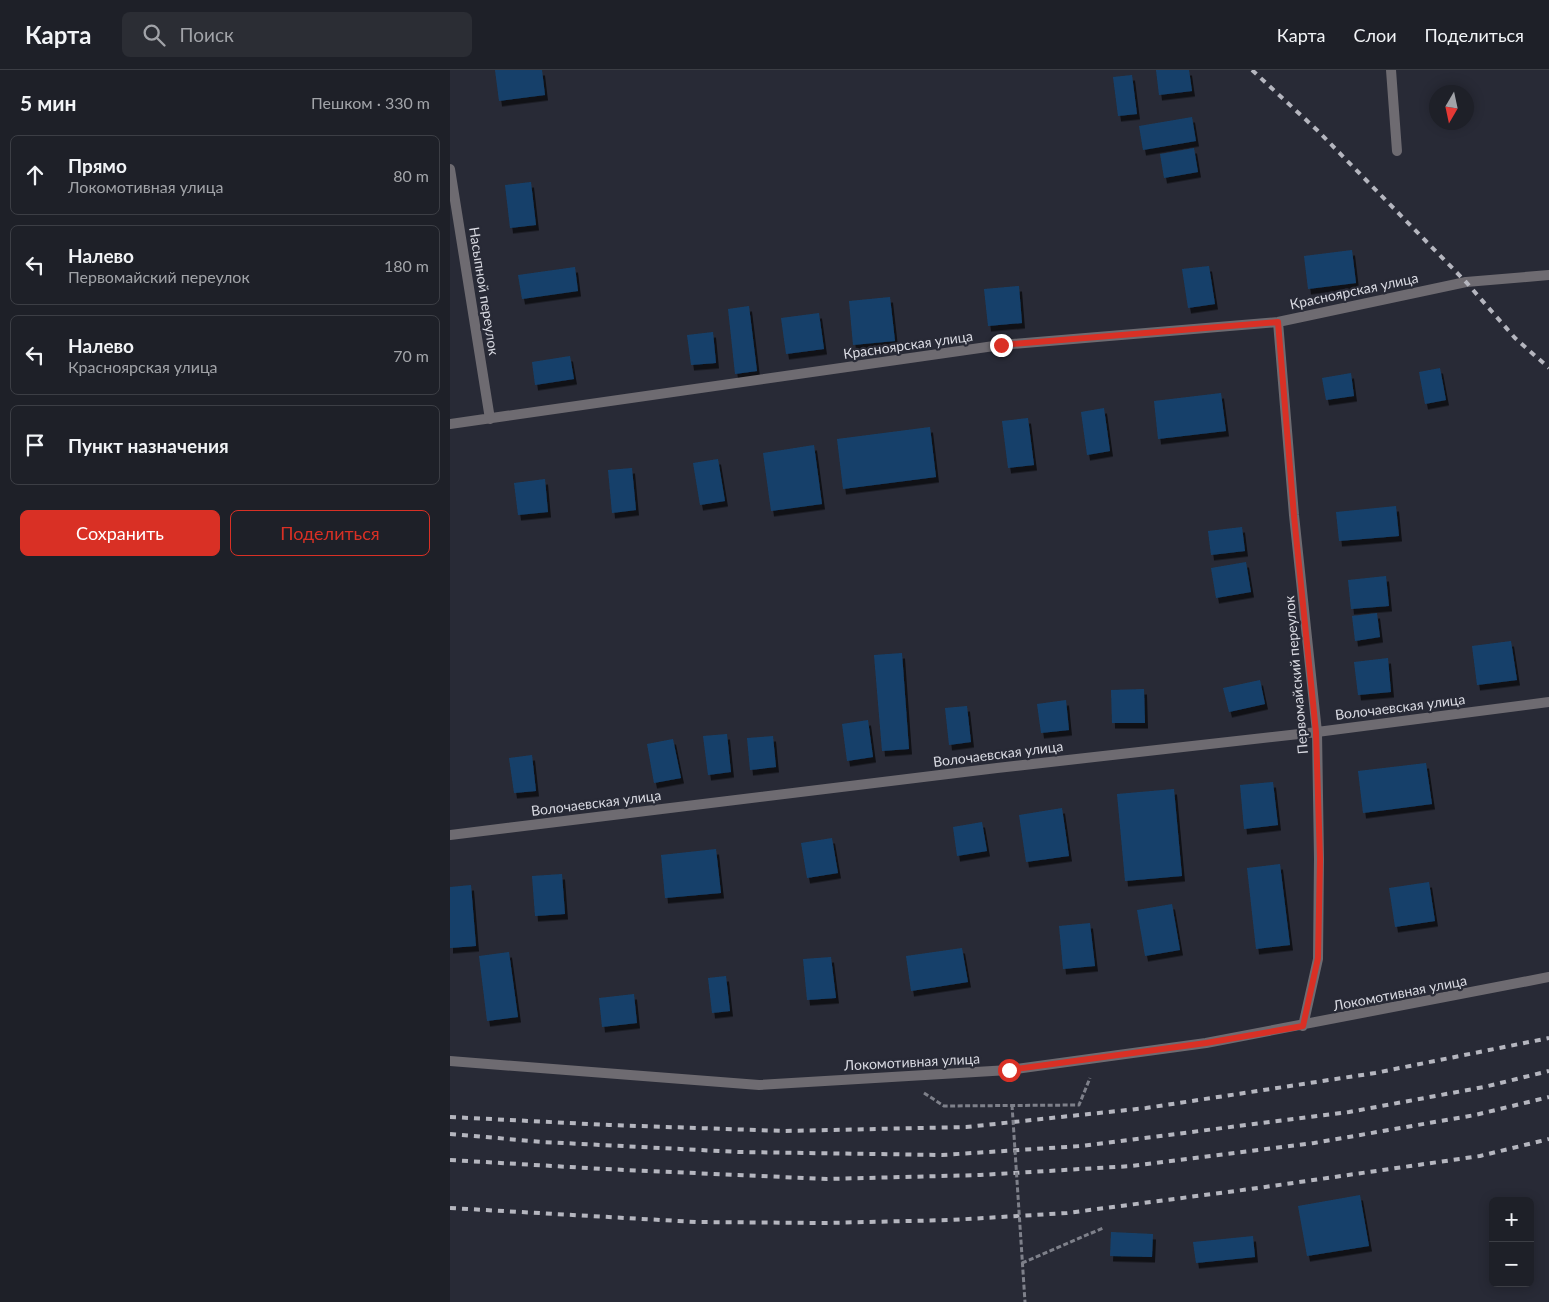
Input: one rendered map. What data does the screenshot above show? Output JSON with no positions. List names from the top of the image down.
{
  "streets": {
    "street": [
      "Насыпной переулок",
      "Красноярская улица",
      "Первомайский переулок",
      "Волочаевская улица",
      "Локомотивная улица"
    ]
  },
  "crossings": [
    ["Насыпной переулок", "Красноярская улица"],
    ["Красноярская улица", "Первомайский переулок"],
    ["Первомайский переулок", "Волочаевская улица"],
    ["Первомайский переулок", "Локомотивная улица"]
  ],
  "north": "bottom",
  "page": {
    "header": "Карта",
    "search": "Поиск",
    "nav": ["Карта", "Слои", "Поделиться"],
    "heading": ["5 мин", "Пешком · 330 m"],
    "list": [
      ["Прямо", "Локомотивная улица", "80 m"],
      ["Налево", "Первомайский переулок", "180 m"],
      ["Налево", "Красноярская улица", "70 m"],
      "Пункт назначения"
    ],
    "buttons": ["Сохранить", "Поделиться"],
    "map_buttons": ["+", "−"]
  }
}
